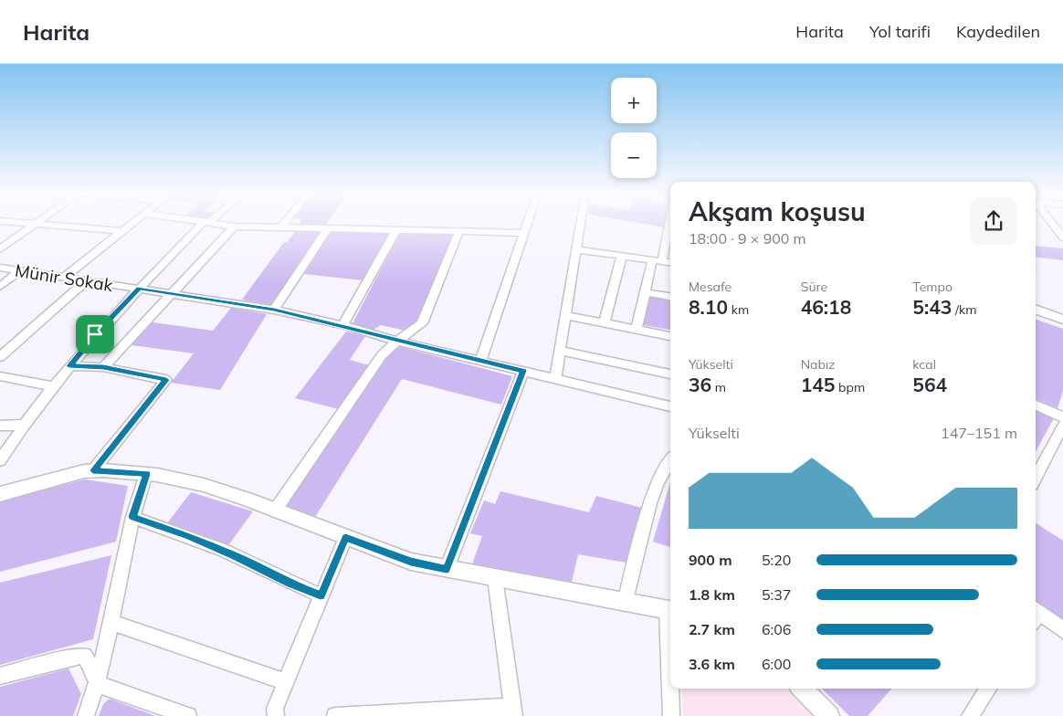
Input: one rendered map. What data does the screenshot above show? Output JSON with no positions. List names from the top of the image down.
{
  "streets": {
    "street": ["Münir Sokak"]
  },
  "page": {
    "header": "Harita",
    "nav": ["Harita", "Yol tarifi", "Kaydedilen"],
    "map_buttons": ["+", "−"],
    "heading": ["Akşam koşusu", "18:00 · 9 × 900 m"],
    "stats": [
      ["Mesafe", "8.10 km"],
      ["Süre", "46:18"],
      ["Tempo", "5:43 /km"],
      ["Yükselti", "36 m"],
      ["Nabız", "145 bpm"],
      ["kcal", "564"]
    ],
    "chart": ["Yükselti", "147–151 m"],
    "list": [
      {
        "name": "900 m",
        "note": "5:20"
      },
      {
        "name": "1.8 km",
        "note": "5:37"
      },
      {
        "name": "2.7 km",
        "note": "6:06"
      },
      {
        "name": "3.6 km",
        "note": "6:00"
      }
    ]
  }
}
